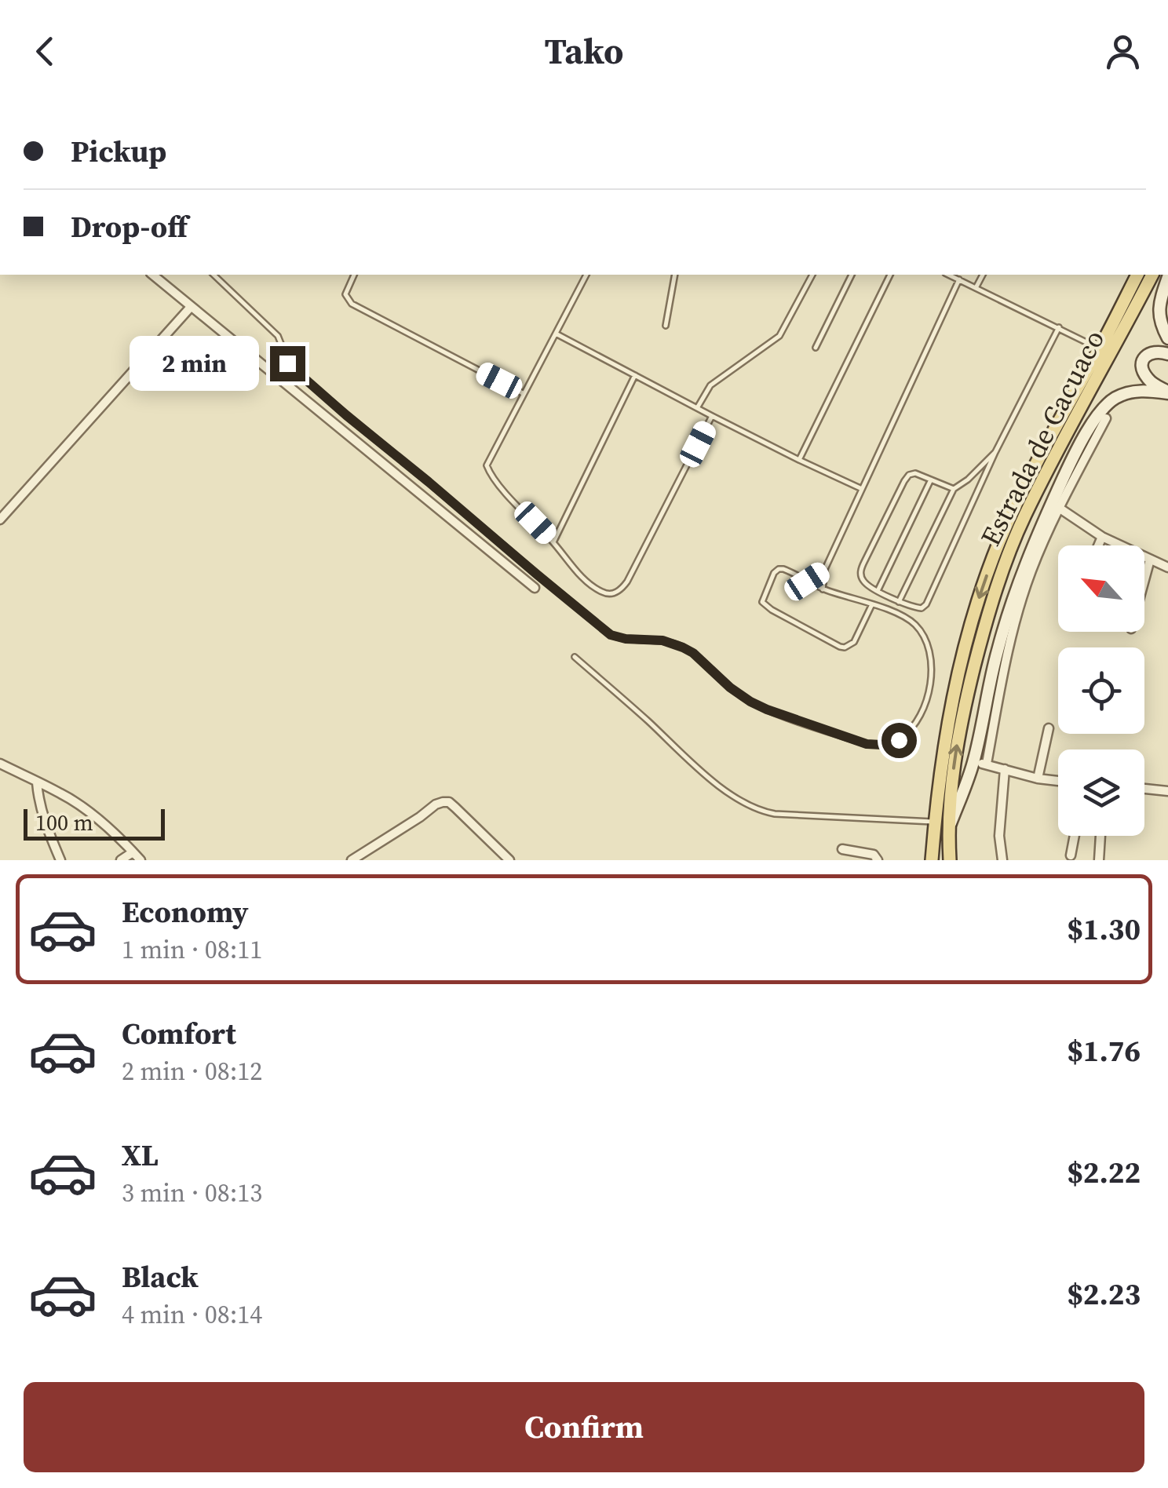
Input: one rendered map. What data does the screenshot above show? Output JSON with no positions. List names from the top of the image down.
{
  "streets": {
    "main road": ["Estrada de Cacuaco"]
  },
  "scale_bar": "100 m",
  "north": "top left",
  "page": {
    "header": "Tako",
    "banner": ["Pickup", "Drop-off"],
    "bubble": "2 min",
    "scale": "100 m",
    "list": [
      {
        "name": "Economy",
        "note": "1 min · 08:11",
        "value": "$1.30"
      },
      {
        "name": "Comfort",
        "note": "2 min · 08:12",
        "value": "$1.76"
      },
      {
        "name": "XL",
        "note": "3 min · 08:13",
        "value": "$2.22"
      },
      {
        "name": "Black",
        "note": "4 min · 08:14",
        "value": "$2.23"
      }
    ],
    "buttons": "Confirm"
  }
}
